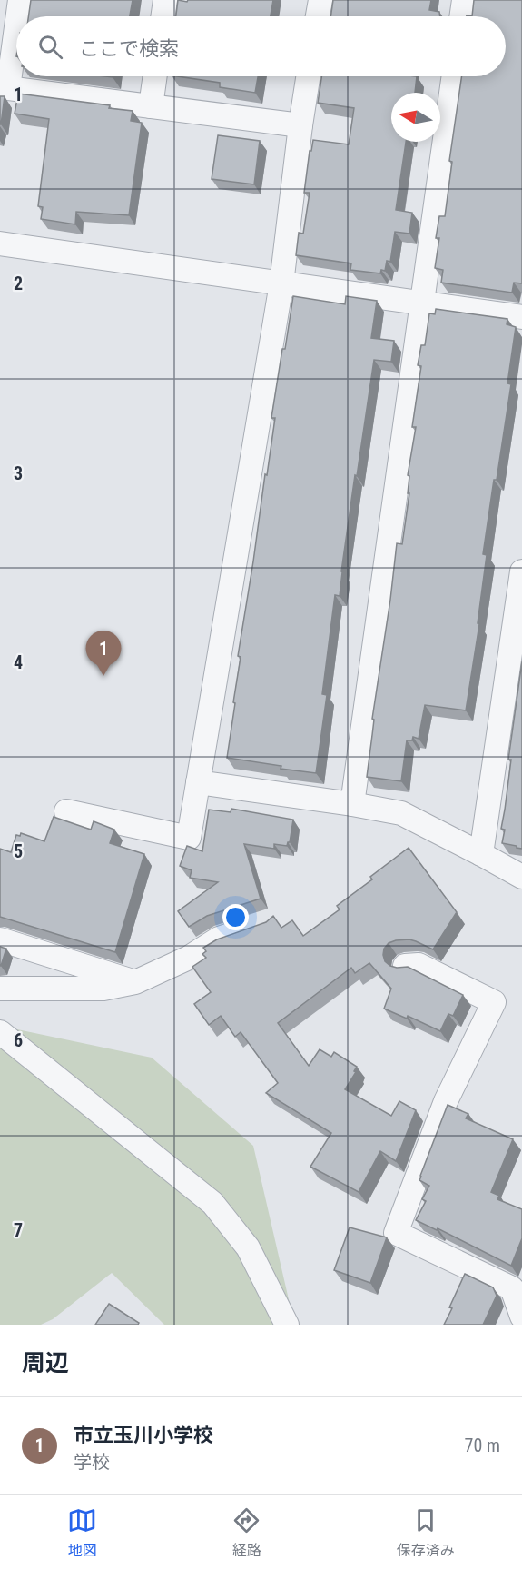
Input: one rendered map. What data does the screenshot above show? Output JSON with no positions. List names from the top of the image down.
{
  "north": "left",
  "page": {
    "search": "ここで検索",
    "pins": "1",
    "heading": "周辺",
    "list": [
      {
        "mark": "1",
        "name": "市立玉川小学校",
        "note": "学校",
        "value": "70 m"
      }
    ],
    "nav": ["地図", "経路", "保存済み"]
  },
  "grid": {
    "rows": [
      "1",
      "2",
      "3",
      "4",
      "5",
      "6",
      "7"
    ]
  }
}
